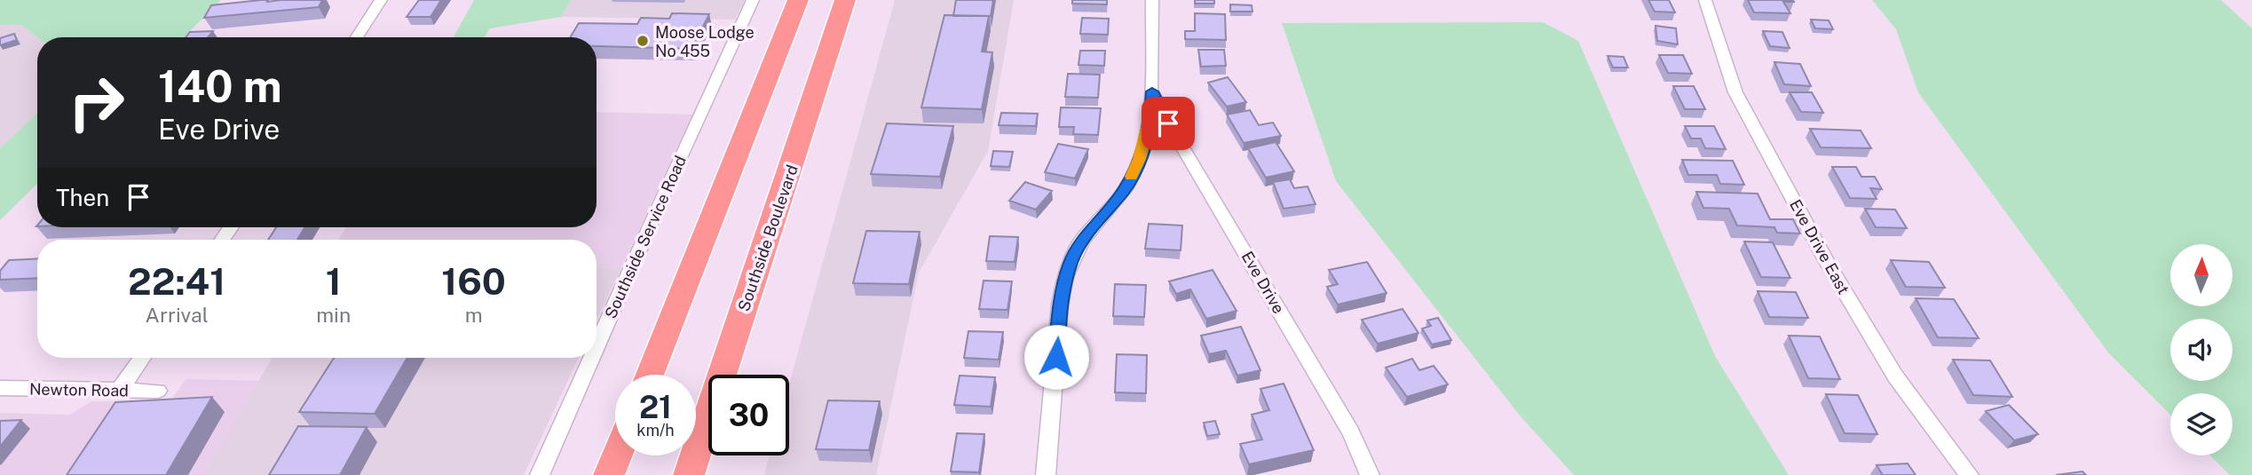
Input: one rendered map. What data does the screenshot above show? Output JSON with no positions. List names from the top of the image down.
{
  "streets": {
    "highway": ["Southside Boulevard"],
    "street": [
      "Southside Service Road",
      "Eve Drive East",
      "Eve Drive",
      "Newton Road"
    ]
  },
  "places": ["Moose Lodge No 455"],
  "north": "top",
  "page": {
    "turn": ["140 m", "Eve Drive"],
    "then": "Then",
    "eta": [
      "22:41",
      "Arrival",
      "1",
      "min",
      "160",
      "m"
    ],
    "speed": "21 km/h",
    "limit": "30"
  }
}
